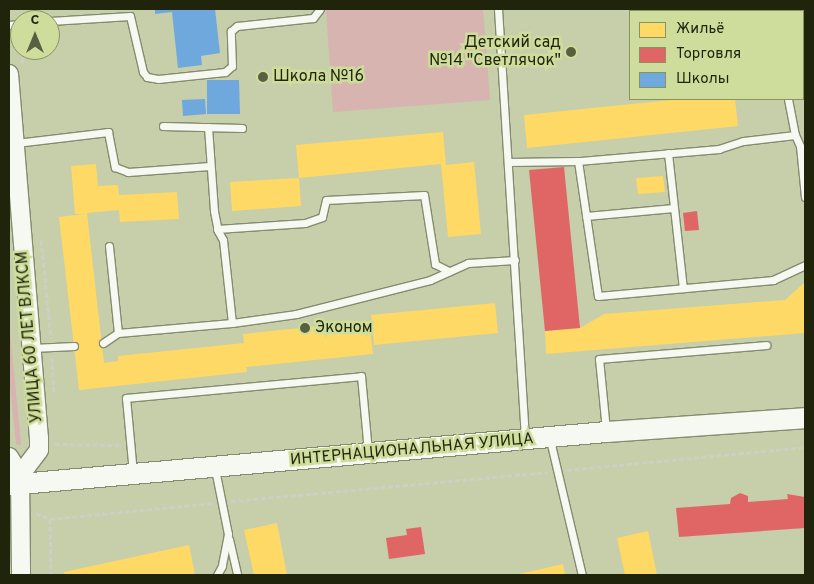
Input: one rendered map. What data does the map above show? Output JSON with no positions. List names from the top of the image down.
{
  "streets": {
    "main road": ["ИНТЕРНАЦИОНАЛЬНАЯ УЛИЦА"],
    "street": ["УЛИЦА 60 ЛЕТ ВЛКСМ"]
  },
  "crossings": [
    ["УЛИЦА 60 ЛЕТ ВЛКСМ", "ИНТЕРНАЦИОНАЛЬНАЯ УЛИЦА"]
  ],
  "places": ["Детский сад №14 \"Светлячок\"", "Школа №16", "Эконом"],
  "legend": ["Жильё", "Торговля", "Школы"],
  "north": "top"
}
